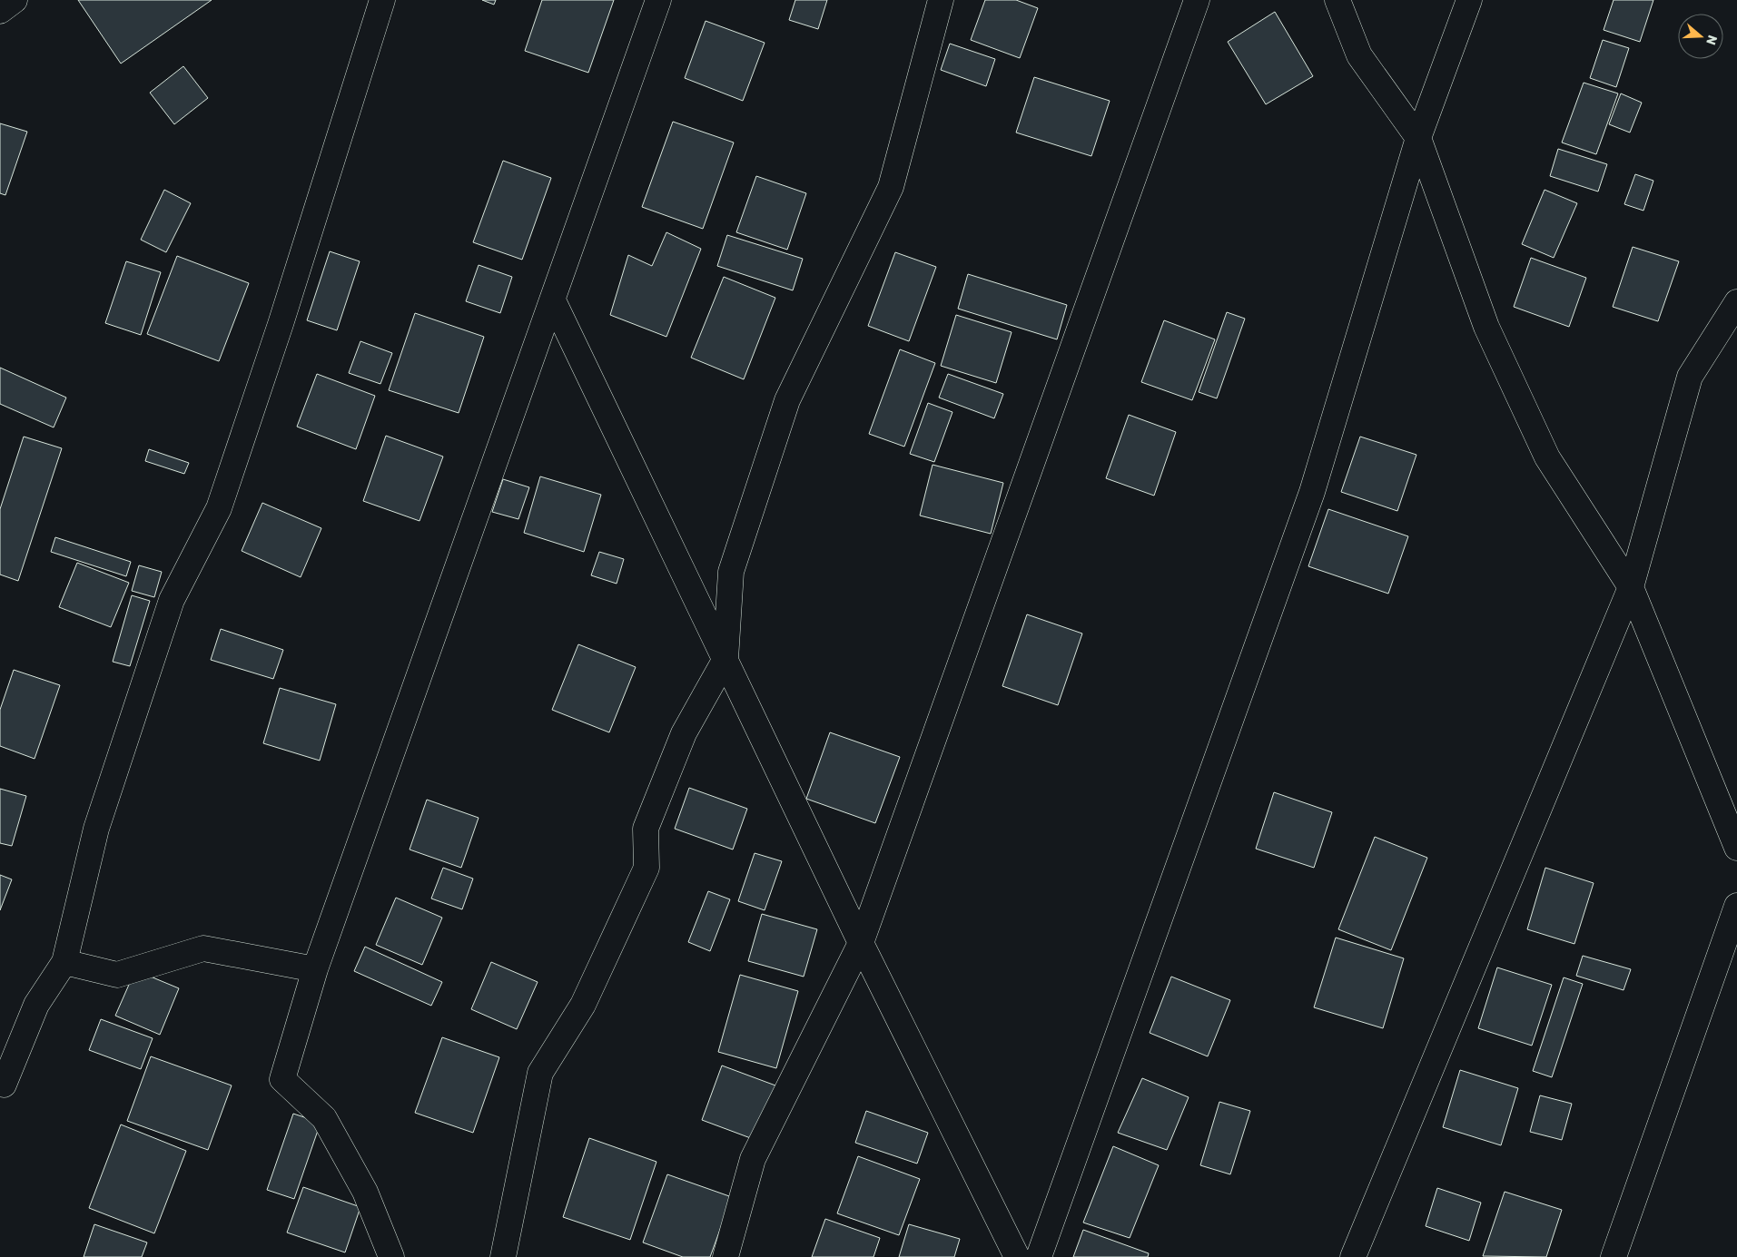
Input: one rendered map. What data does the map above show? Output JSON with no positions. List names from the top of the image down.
{
  "north": "right"
}
